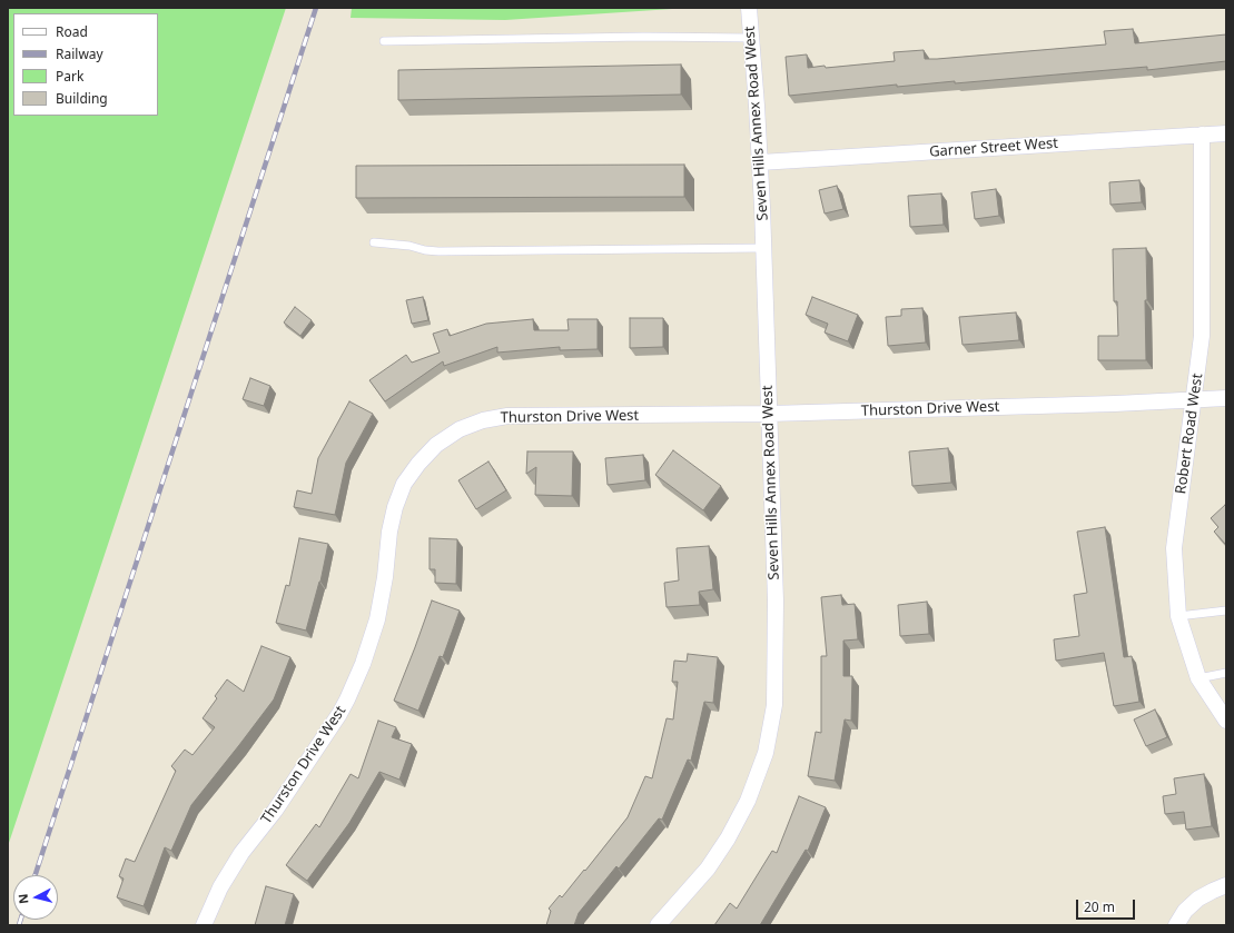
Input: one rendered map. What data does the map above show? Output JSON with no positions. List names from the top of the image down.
{
  "streets": {
    "street": [
      "Seven Hills Annex Road West",
      "Garner Street West",
      "Thurston Drive West",
      "Robert Road West"
    ]
  },
  "crossings": [
    ["Seven Hills Annex Road West", "Garner Street West"],
    ["Seven Hills Annex Road West", "Thurston Drive West"],
    ["Garner Street West", "Robert Road West"],
    ["Thurston Drive West", "Robert Road West"]
  ],
  "legend": [
    "Road",
    "Railway",
    "Park",
    "Building"
  ],
  "scale_bar": "20 m",
  "north": "left"
}
